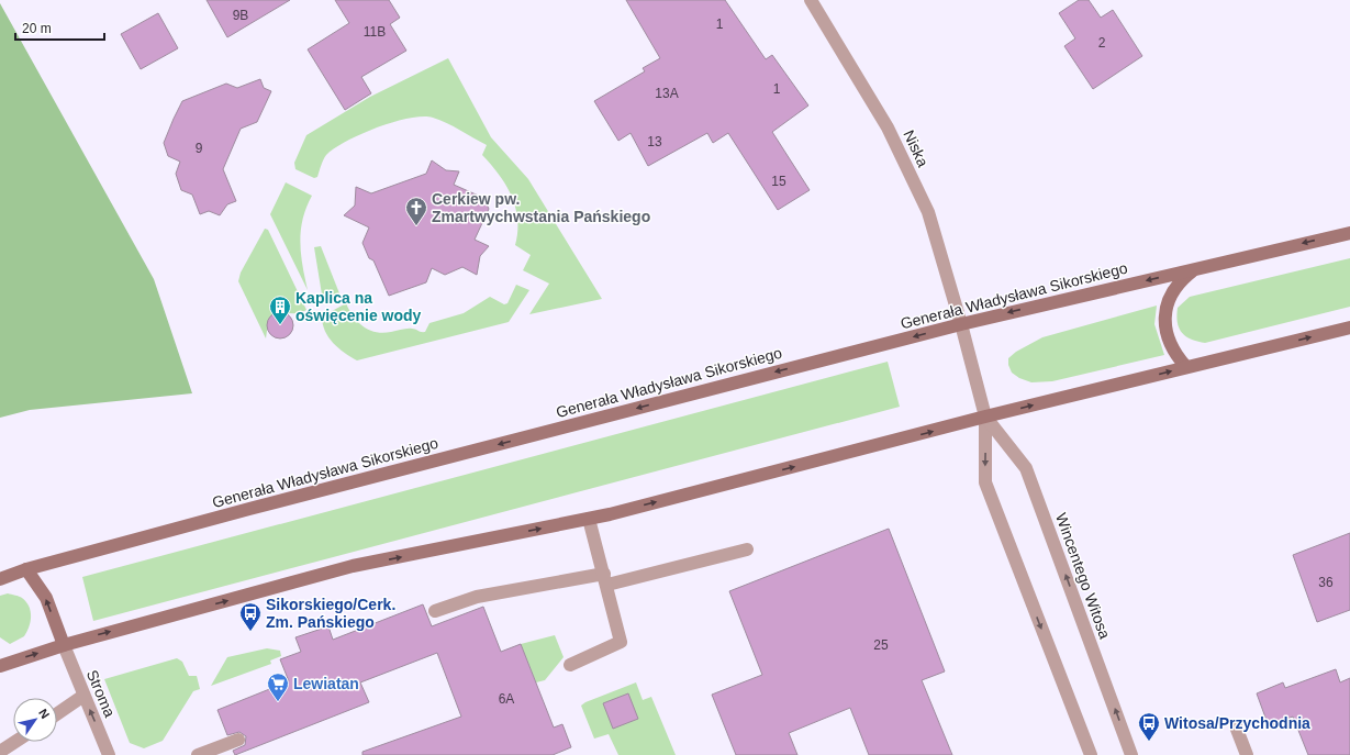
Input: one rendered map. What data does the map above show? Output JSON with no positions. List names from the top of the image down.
{
  "streets": {
    "main road": ["Generała Władysława Sikorskiego"],
    "street": ["Niska", "Wincentego Witosa", "Stroma"]
  },
  "crossings": [
    ["Niska", "Generała Władysława Sikorskiego"],
    ["Niska", "Wincentego Witosa"],
    ["Generała Władysława Sikorskiego", "Wincentego Witosa"]
  ],
  "one_way": ["Stroma"],
  "places": {
    "church": ["Cerkiew pw. Zmartwychwstania Pańskiego"],
    "building": ["Kaplica na oświęcenie wody"],
    "bus stop": ["Sikorskiego/Cerk. Zm. Pańskiego", "Witosa/Przychodnia"],
    "supermarket": ["Lewiatan"]
  },
  "house_numbers": [
    "9B",
    "1",
    "11B",
    "2",
    "1",
    "13A",
    "13",
    "9",
    "15",
    "36",
    "25",
    "6A"
  ],
  "scale_bar": "20 m",
  "north": "top right"
}
